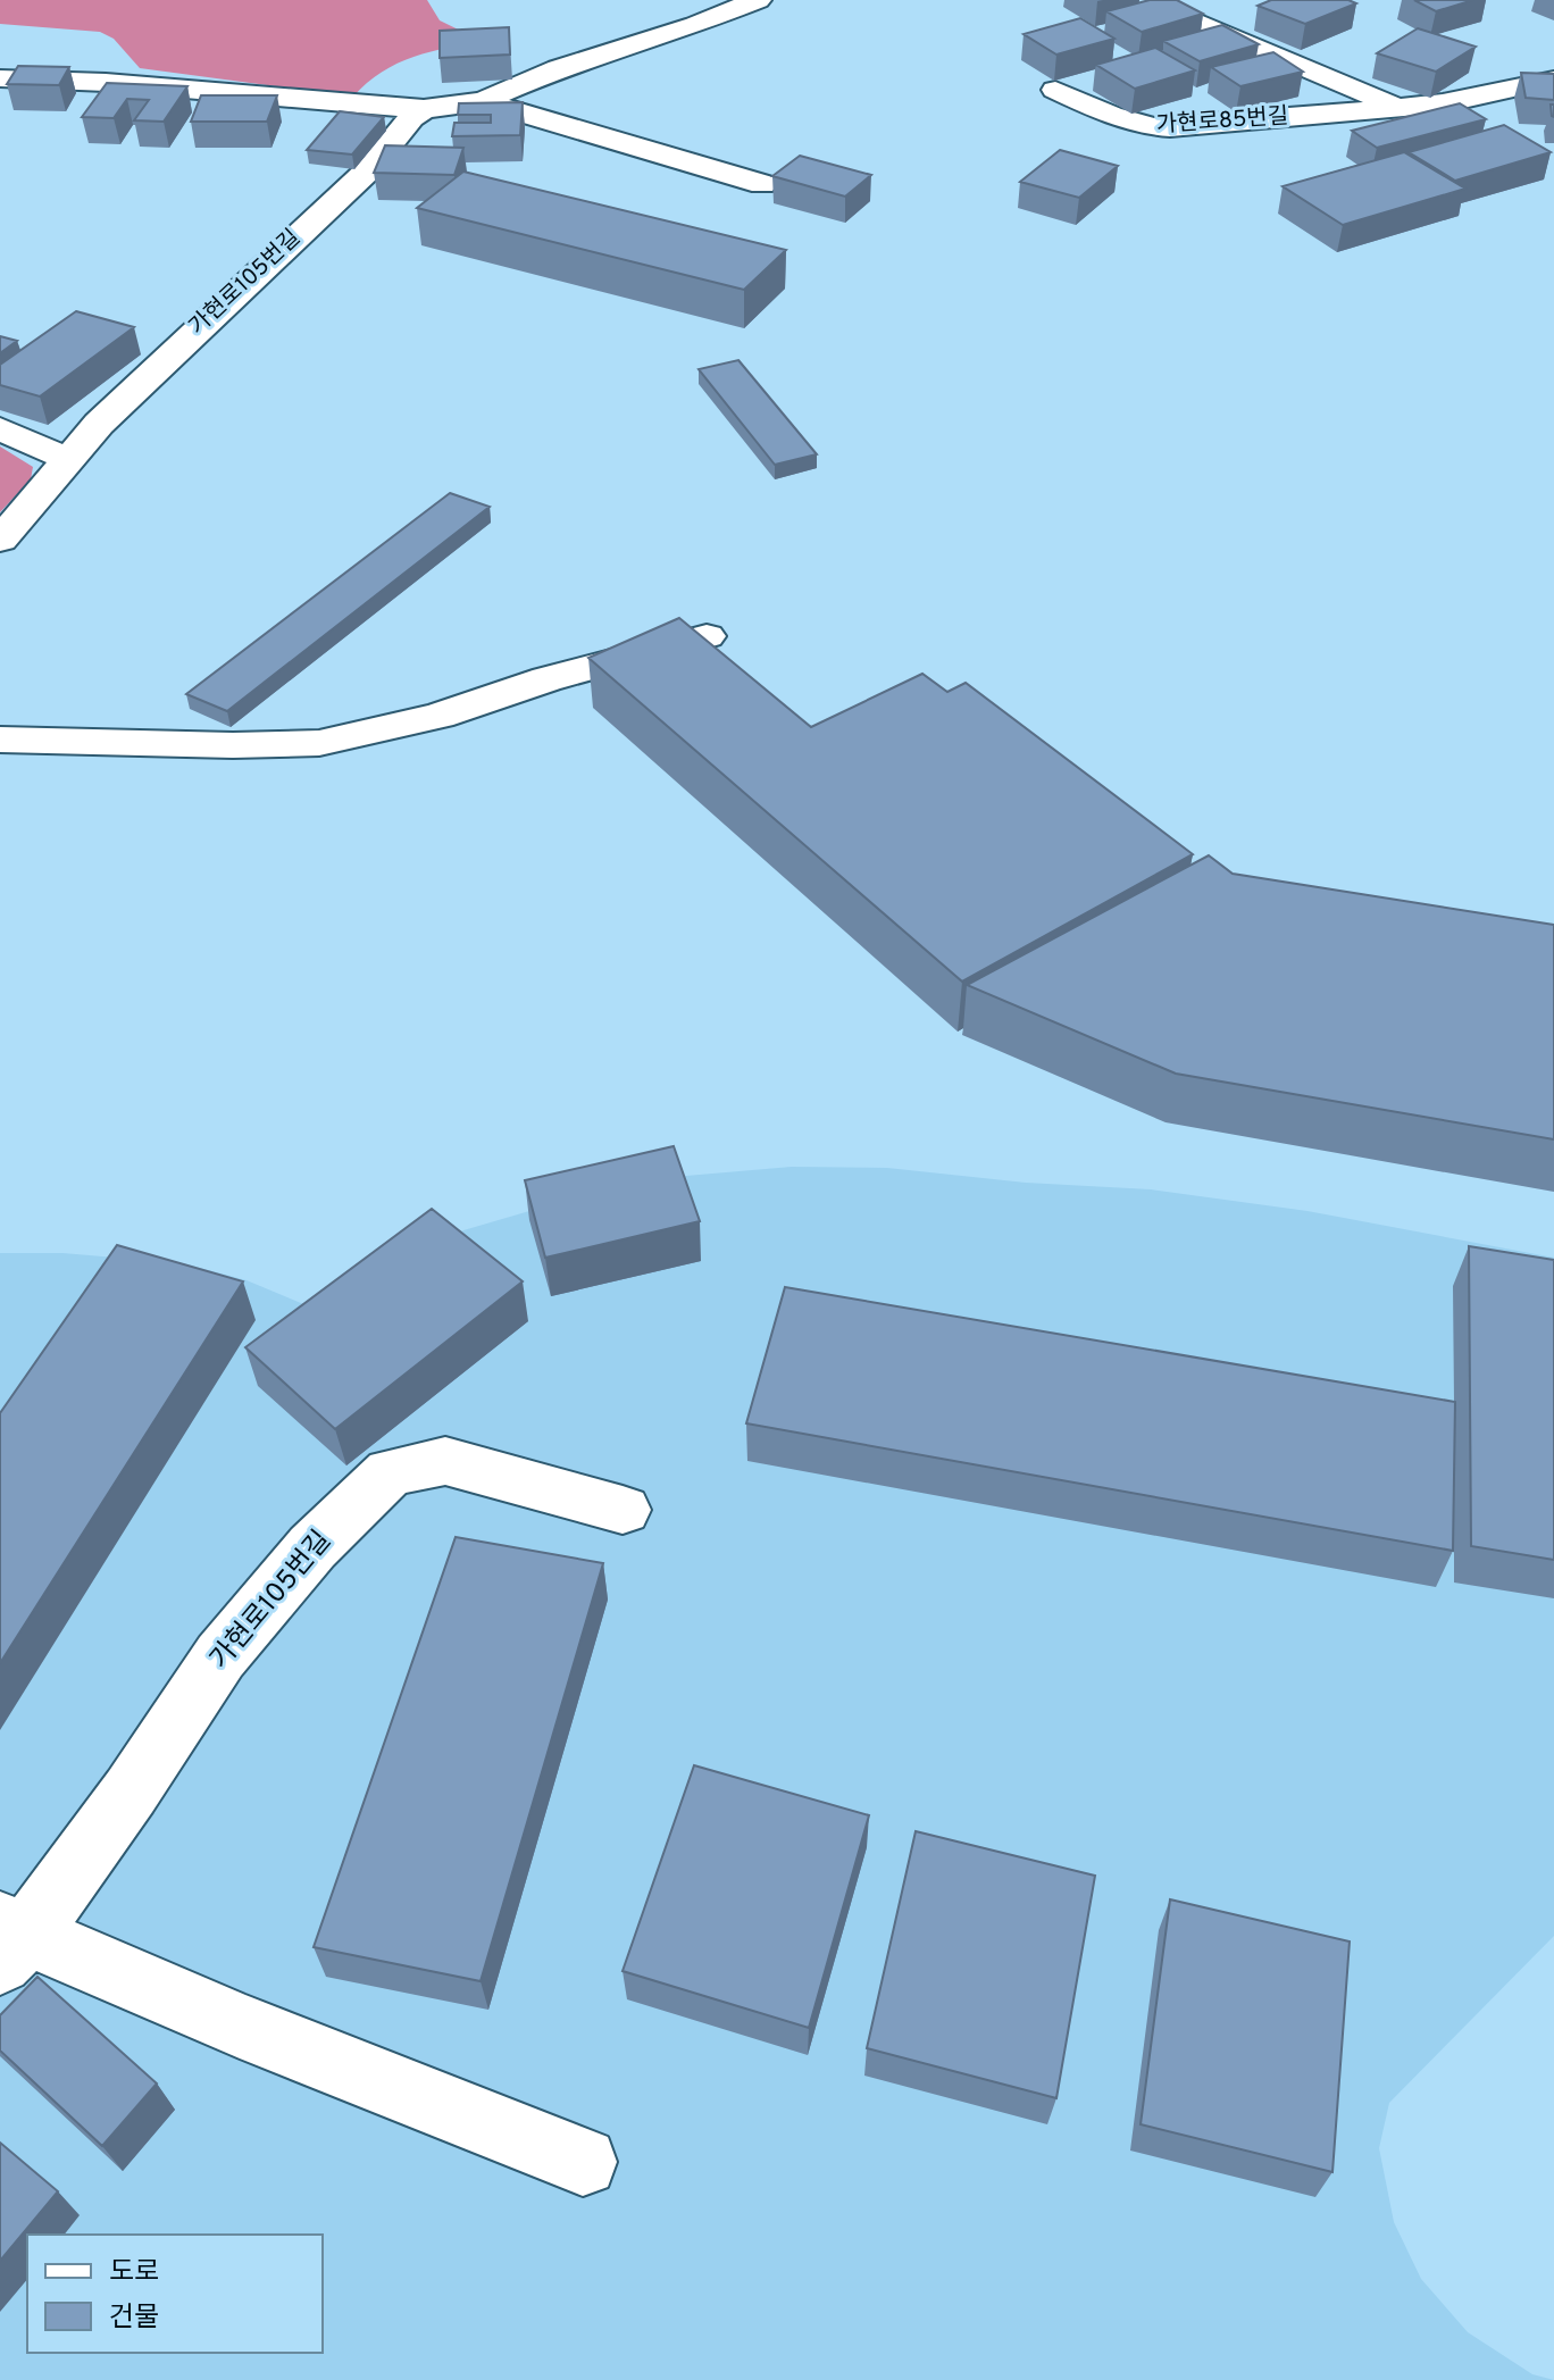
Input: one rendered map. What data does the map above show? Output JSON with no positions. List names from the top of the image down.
{
  "streets": {
    "lane": ["가현로85번길", "가현로105번길"]
  },
  "legend": ["도로", "건물"]
}
